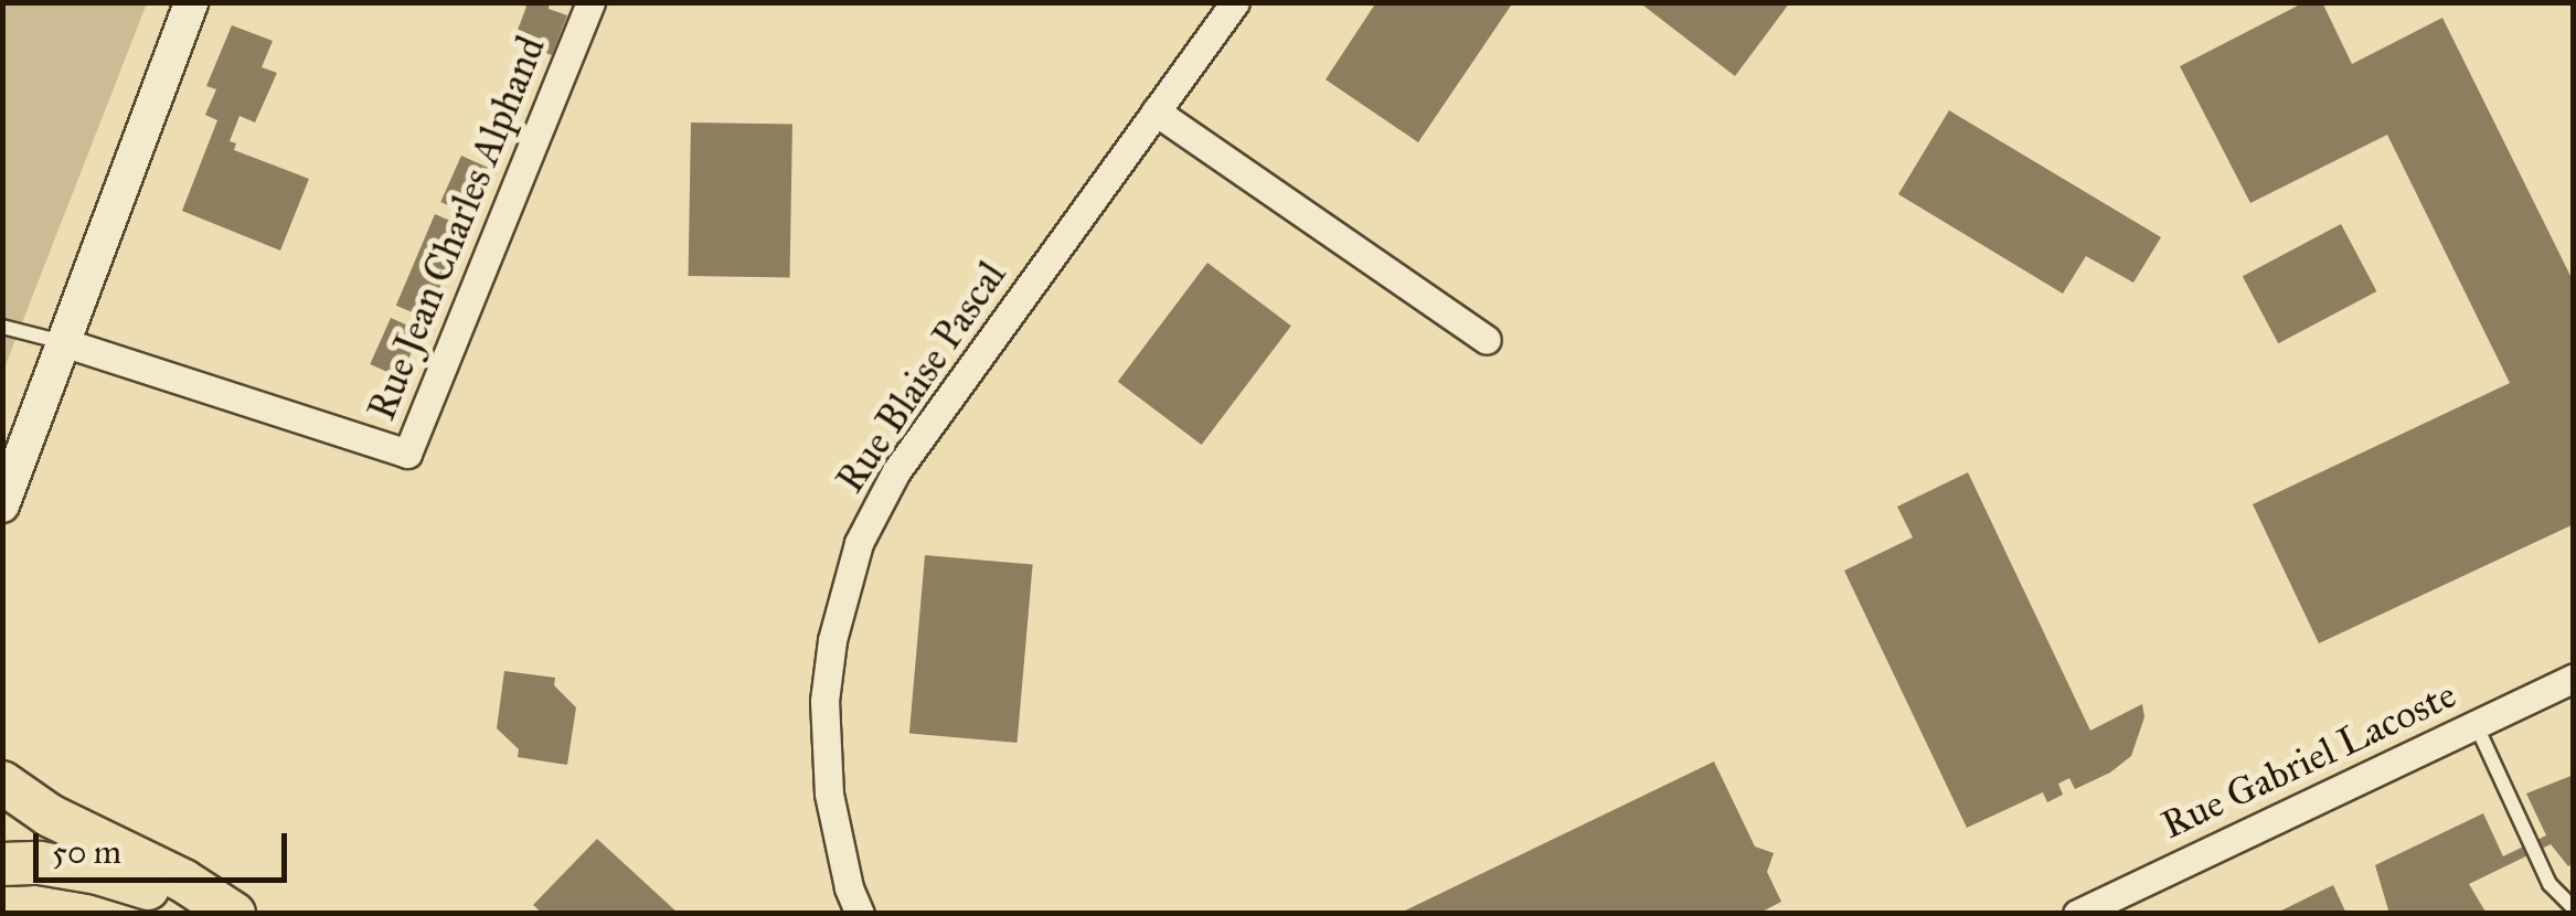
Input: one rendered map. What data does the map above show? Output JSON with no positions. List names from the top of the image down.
{
  "streets": {
    "street": ["Rue Jean Charles Alphand", "Rue Blaise Pascal", "Rue Gabriel Lacoste"]
  },
  "scale_bar": "50 m"
}
